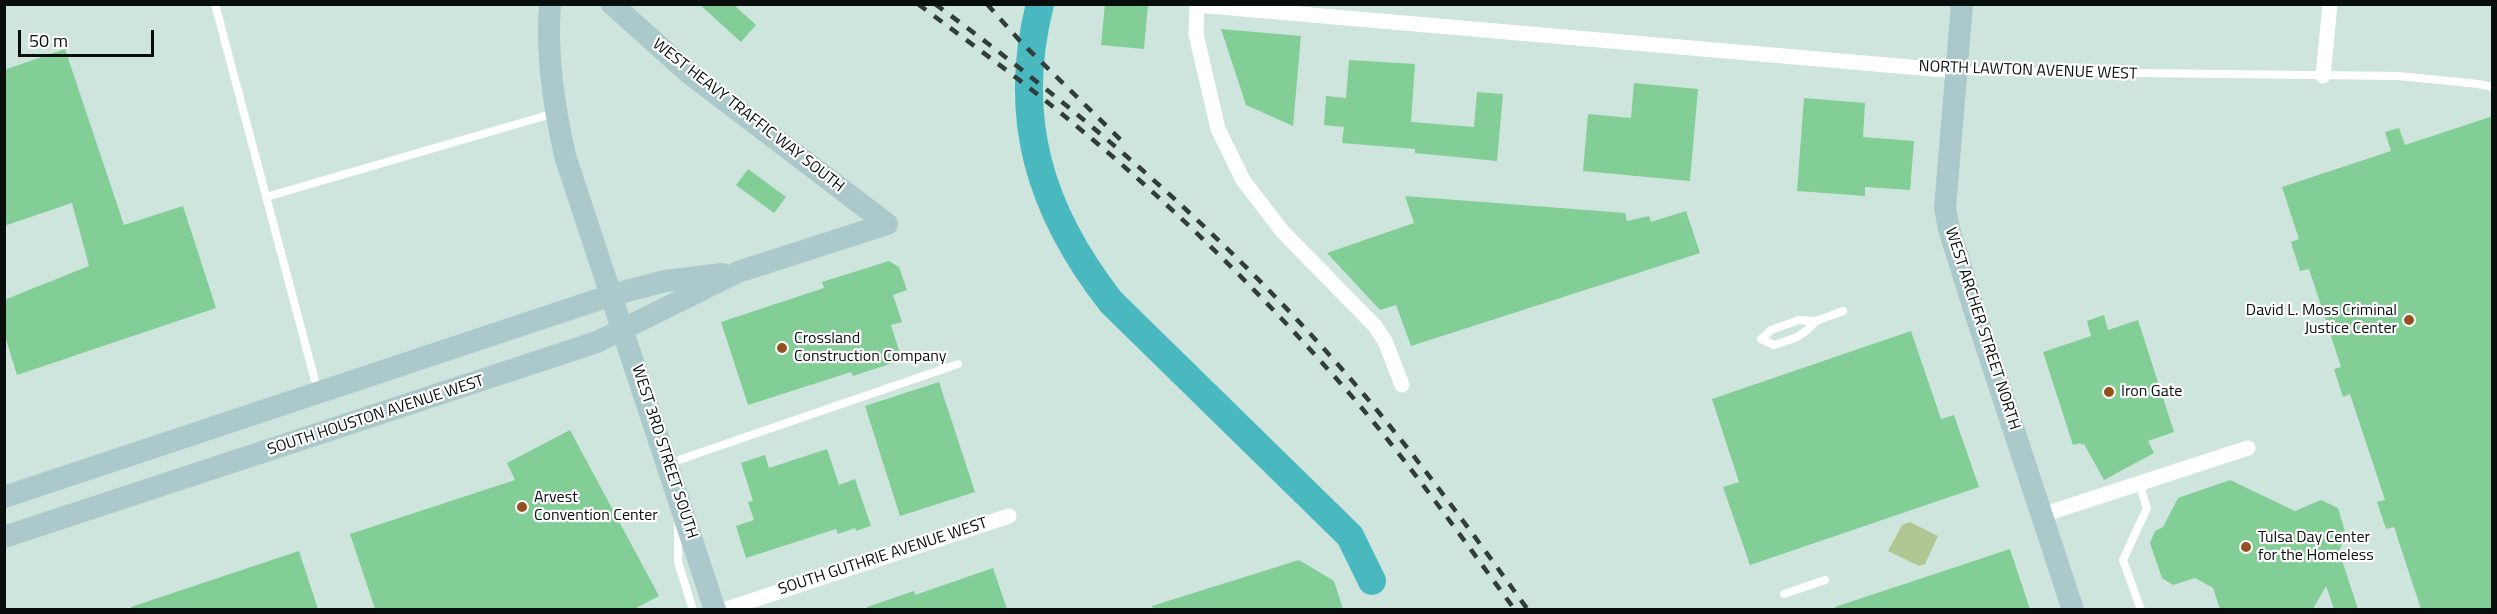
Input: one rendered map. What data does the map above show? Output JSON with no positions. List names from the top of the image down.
{
  "streets": {
    "main road": [
      "WEST HEAVY TRAFFIC WAY SOUTH",
      "WEST ARCHER STREET NORTH",
      "SOUTH HOUSTON AVENUE WEST",
      "WEST 3RD STREET SOUTH"
    ],
    "street": ["NORTH LAWTON AVENUE WEST", "SOUTH GUTHRIE AVENUE WEST"]
  },
  "crossings": [
    ["NORTH LAWTON AVENUE WEST", "WEST ARCHER STREET NORTH"],
    ["WEST HEAVY TRAFFIC WAY SOUTH", "SOUTH HOUSTON AVENUE WEST"],
    ["SOUTH HOUSTON AVENUE WEST", "WEST 3RD STREET SOUTH"]
  ],
  "places": [
    "David L. Moss Criminal Justice Center",
    "Crossland Construction Company",
    "Iron Gate",
    "Arvest Convention Center",
    "Tulsa Day Center for the Homeless"
  ],
  "scale_bar": "50 m"
}
